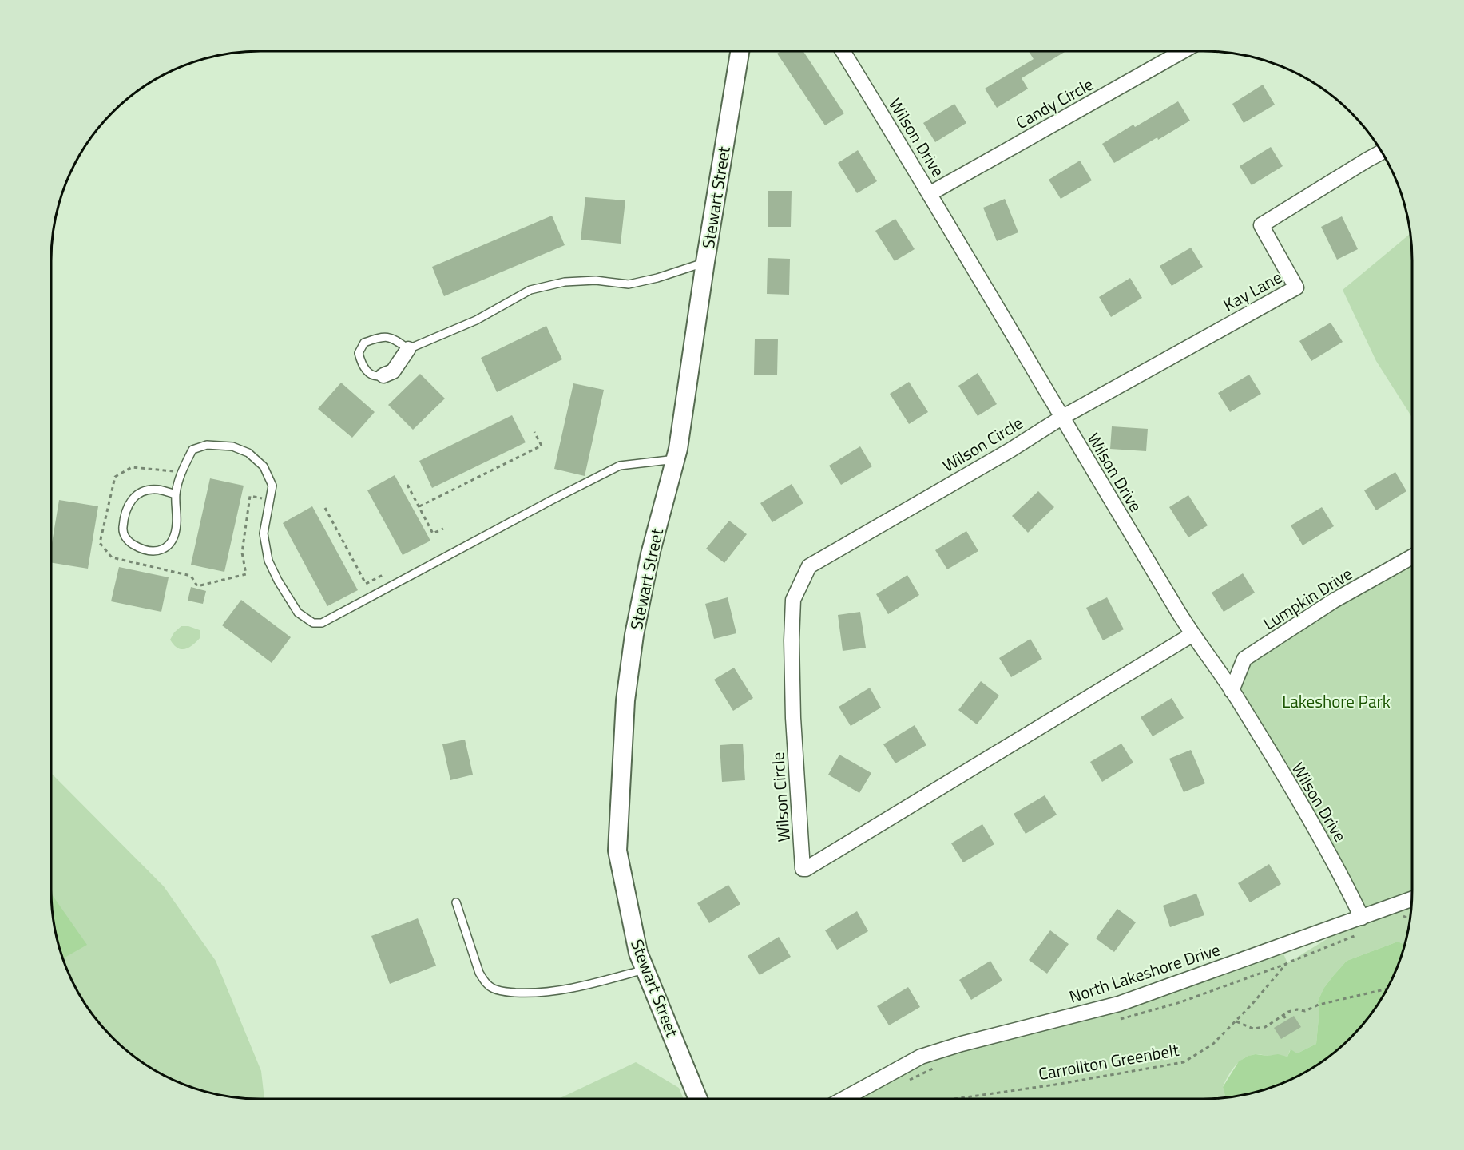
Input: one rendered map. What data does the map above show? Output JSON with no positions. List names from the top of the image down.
{
  "streets": {
    "street": [
      "Candy Circle",
      "Wilson Drive",
      "Stewart Street",
      "Kay Lane",
      "Wilson Circle",
      "Lumpkin Drive",
      "North Lakeshore Drive"
    ],
    "path": ["Carrollton Greenbelt"]
  },
  "crossings": [
    ["Candy Circle", "Wilson Drive"],
    ["Wilson Drive", "Kay Lane"],
    ["Wilson Drive", "Wilson Circle"],
    ["Wilson Drive", "Lumpkin Drive"],
    ["Wilson Drive", "North Lakeshore Drive"],
    ["Wilson Drive", "Carrollton Greenbelt"],
    ["Kay Lane", "Wilson Circle"],
    ["North Lakeshore Drive", "Carrollton Greenbelt"]
  ],
  "parks": ["Lakeshore Park"]
}
